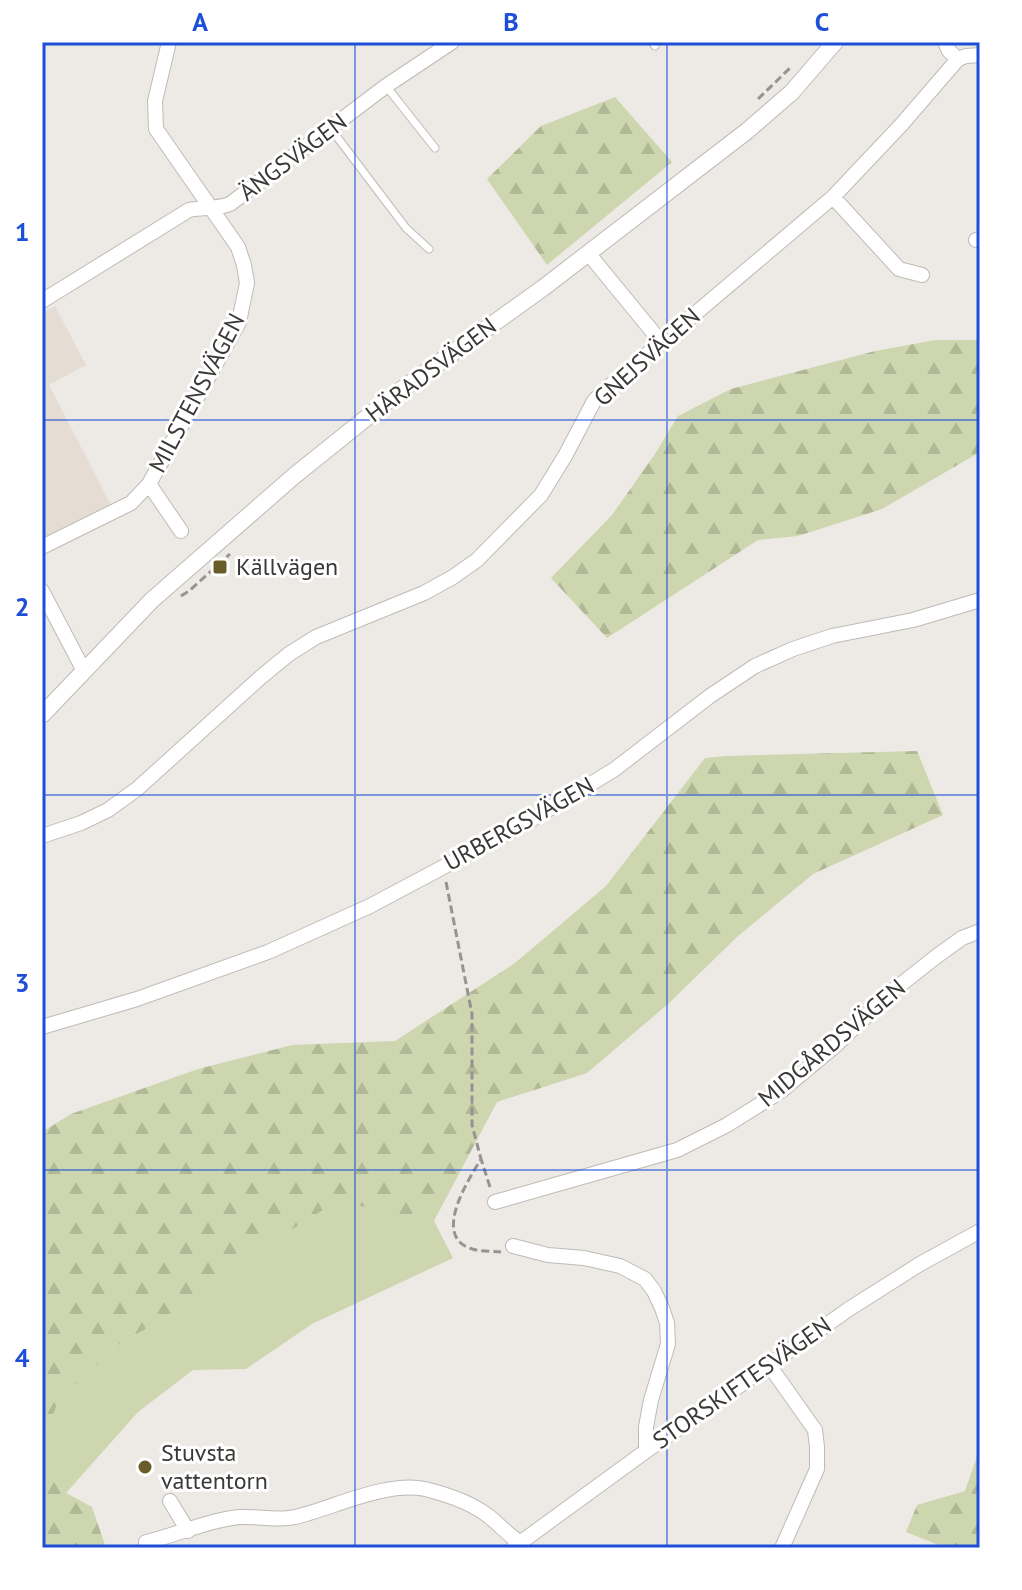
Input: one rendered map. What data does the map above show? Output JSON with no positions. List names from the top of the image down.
{
  "streets": {
    "street": [
      "ÄNGSVÄGEN",
      "GNEJSVÄGEN",
      "HÄRADSVÄGEN",
      "MILSTENSVÄGEN",
      "URBERGSVÄGEN",
      "MIDGÅRDSVÄGEN",
      "STORSKIFTESVÄGEN"
    ]
  },
  "crossings": [
    ["ÄNGSVÄGEN", "MILSTENSVÄGEN"]
  ],
  "places": {
    "transit": ["Källvägen"],
    "other": ["Stuvsta vattentorn"]
  },
  "grid": {
    "columns": ["A", "B", "C"],
    "rows": [
      "1",
      "2",
      "3",
      "4"
    ]
  }
}
